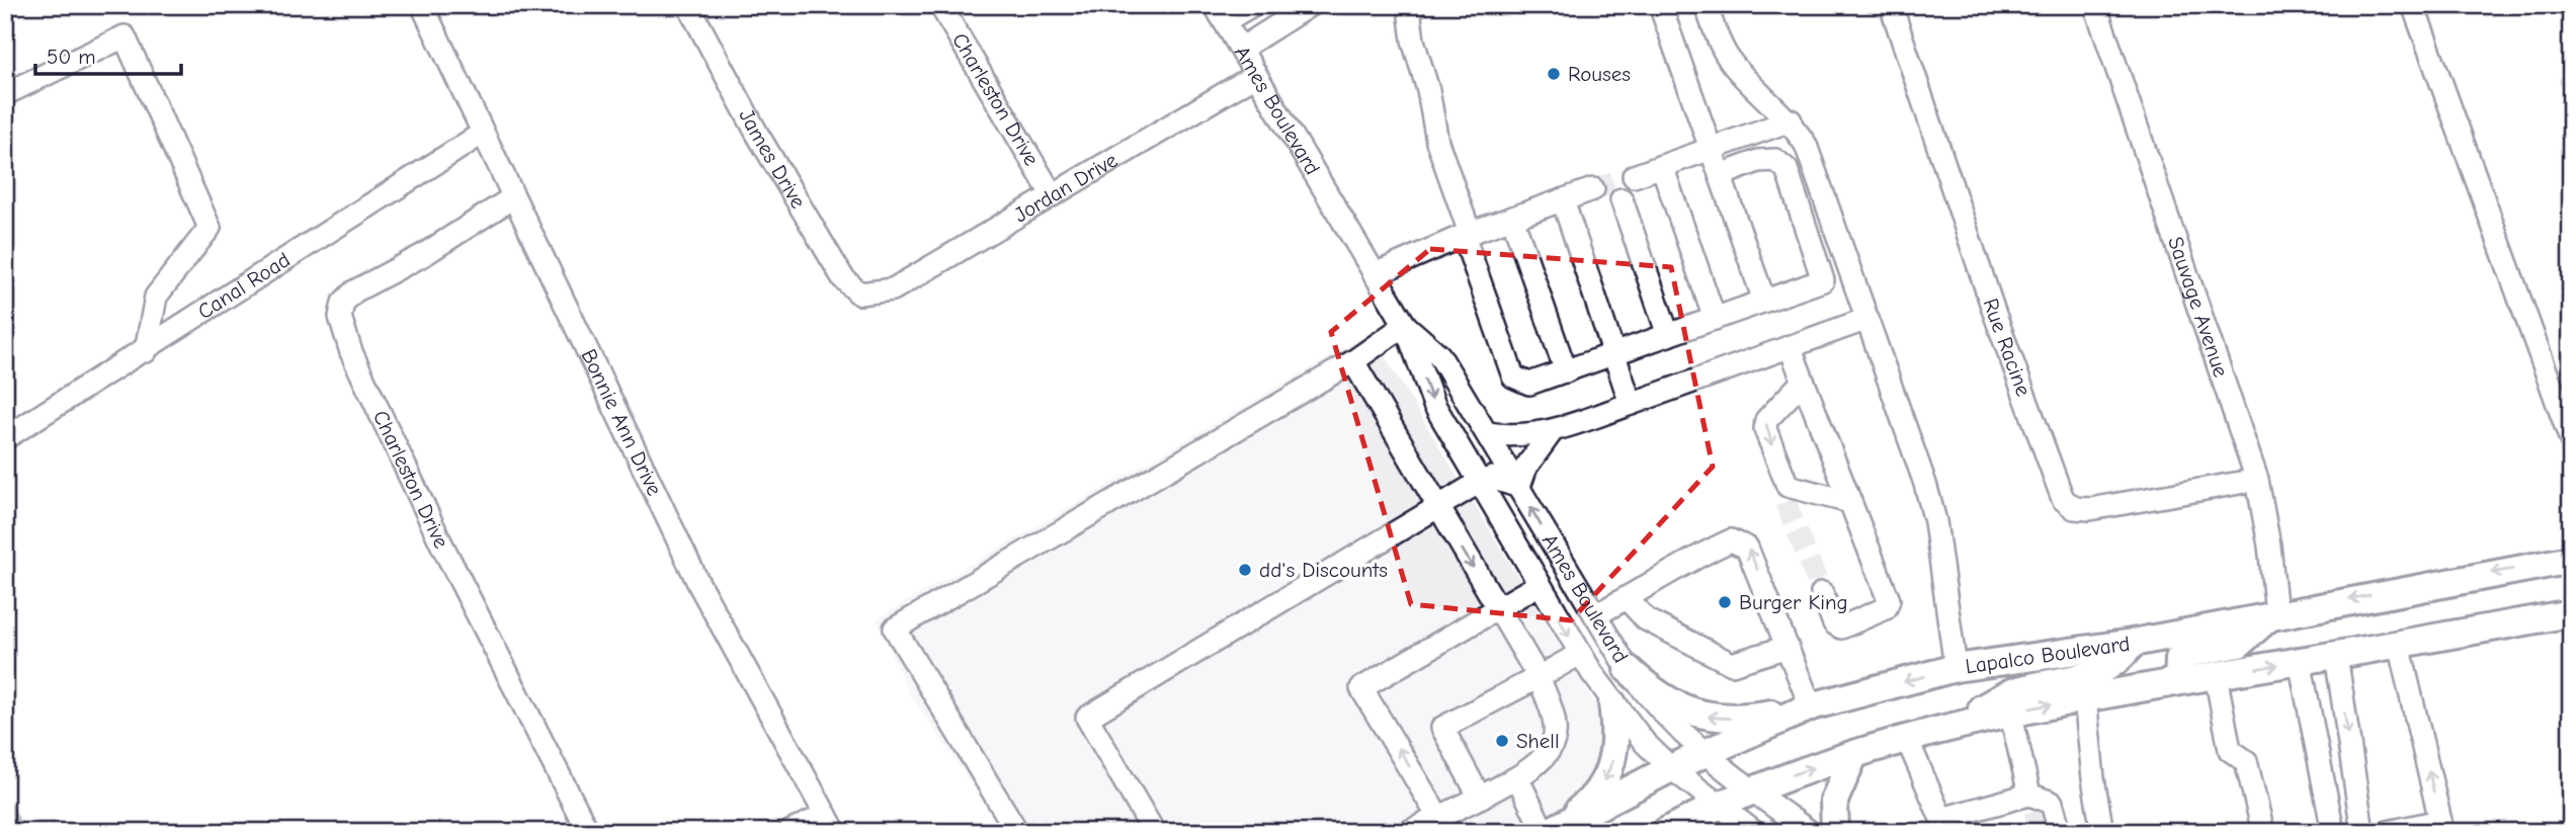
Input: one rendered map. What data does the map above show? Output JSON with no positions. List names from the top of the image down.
{
  "streets": {
    "main road": ["Lapalco Boulevard"],
    "street": [
      "Charleston Drive",
      "Ames Boulevard",
      "James Drive",
      "Jordan Drive",
      "Canal Road",
      "Sauvage Avenue",
      "Rue Racine",
      "Bonnie Ann Drive"
    ]
  },
  "crossings": [
    ["Charleston Drive", "Jordan Drive"],
    ["Charleston Drive", "Bonnie Ann Drive"],
    ["Ames Boulevard", "Jordan Drive"],
    ["Ames Boulevard", "Lapalco Boulevard"],
    ["James Drive", "Jordan Drive"],
    ["Canal Road", "Bonnie Ann Drive"],
    ["Sauvage Avenue", "Rue Racine"],
    ["Sauvage Avenue", "Lapalco Boulevard"]
  ],
  "places": [
    "Rouses",
    "dd's Discounts",
    "Burger King",
    "Shell"
  ],
  "scale_bar": "50 m"
}
